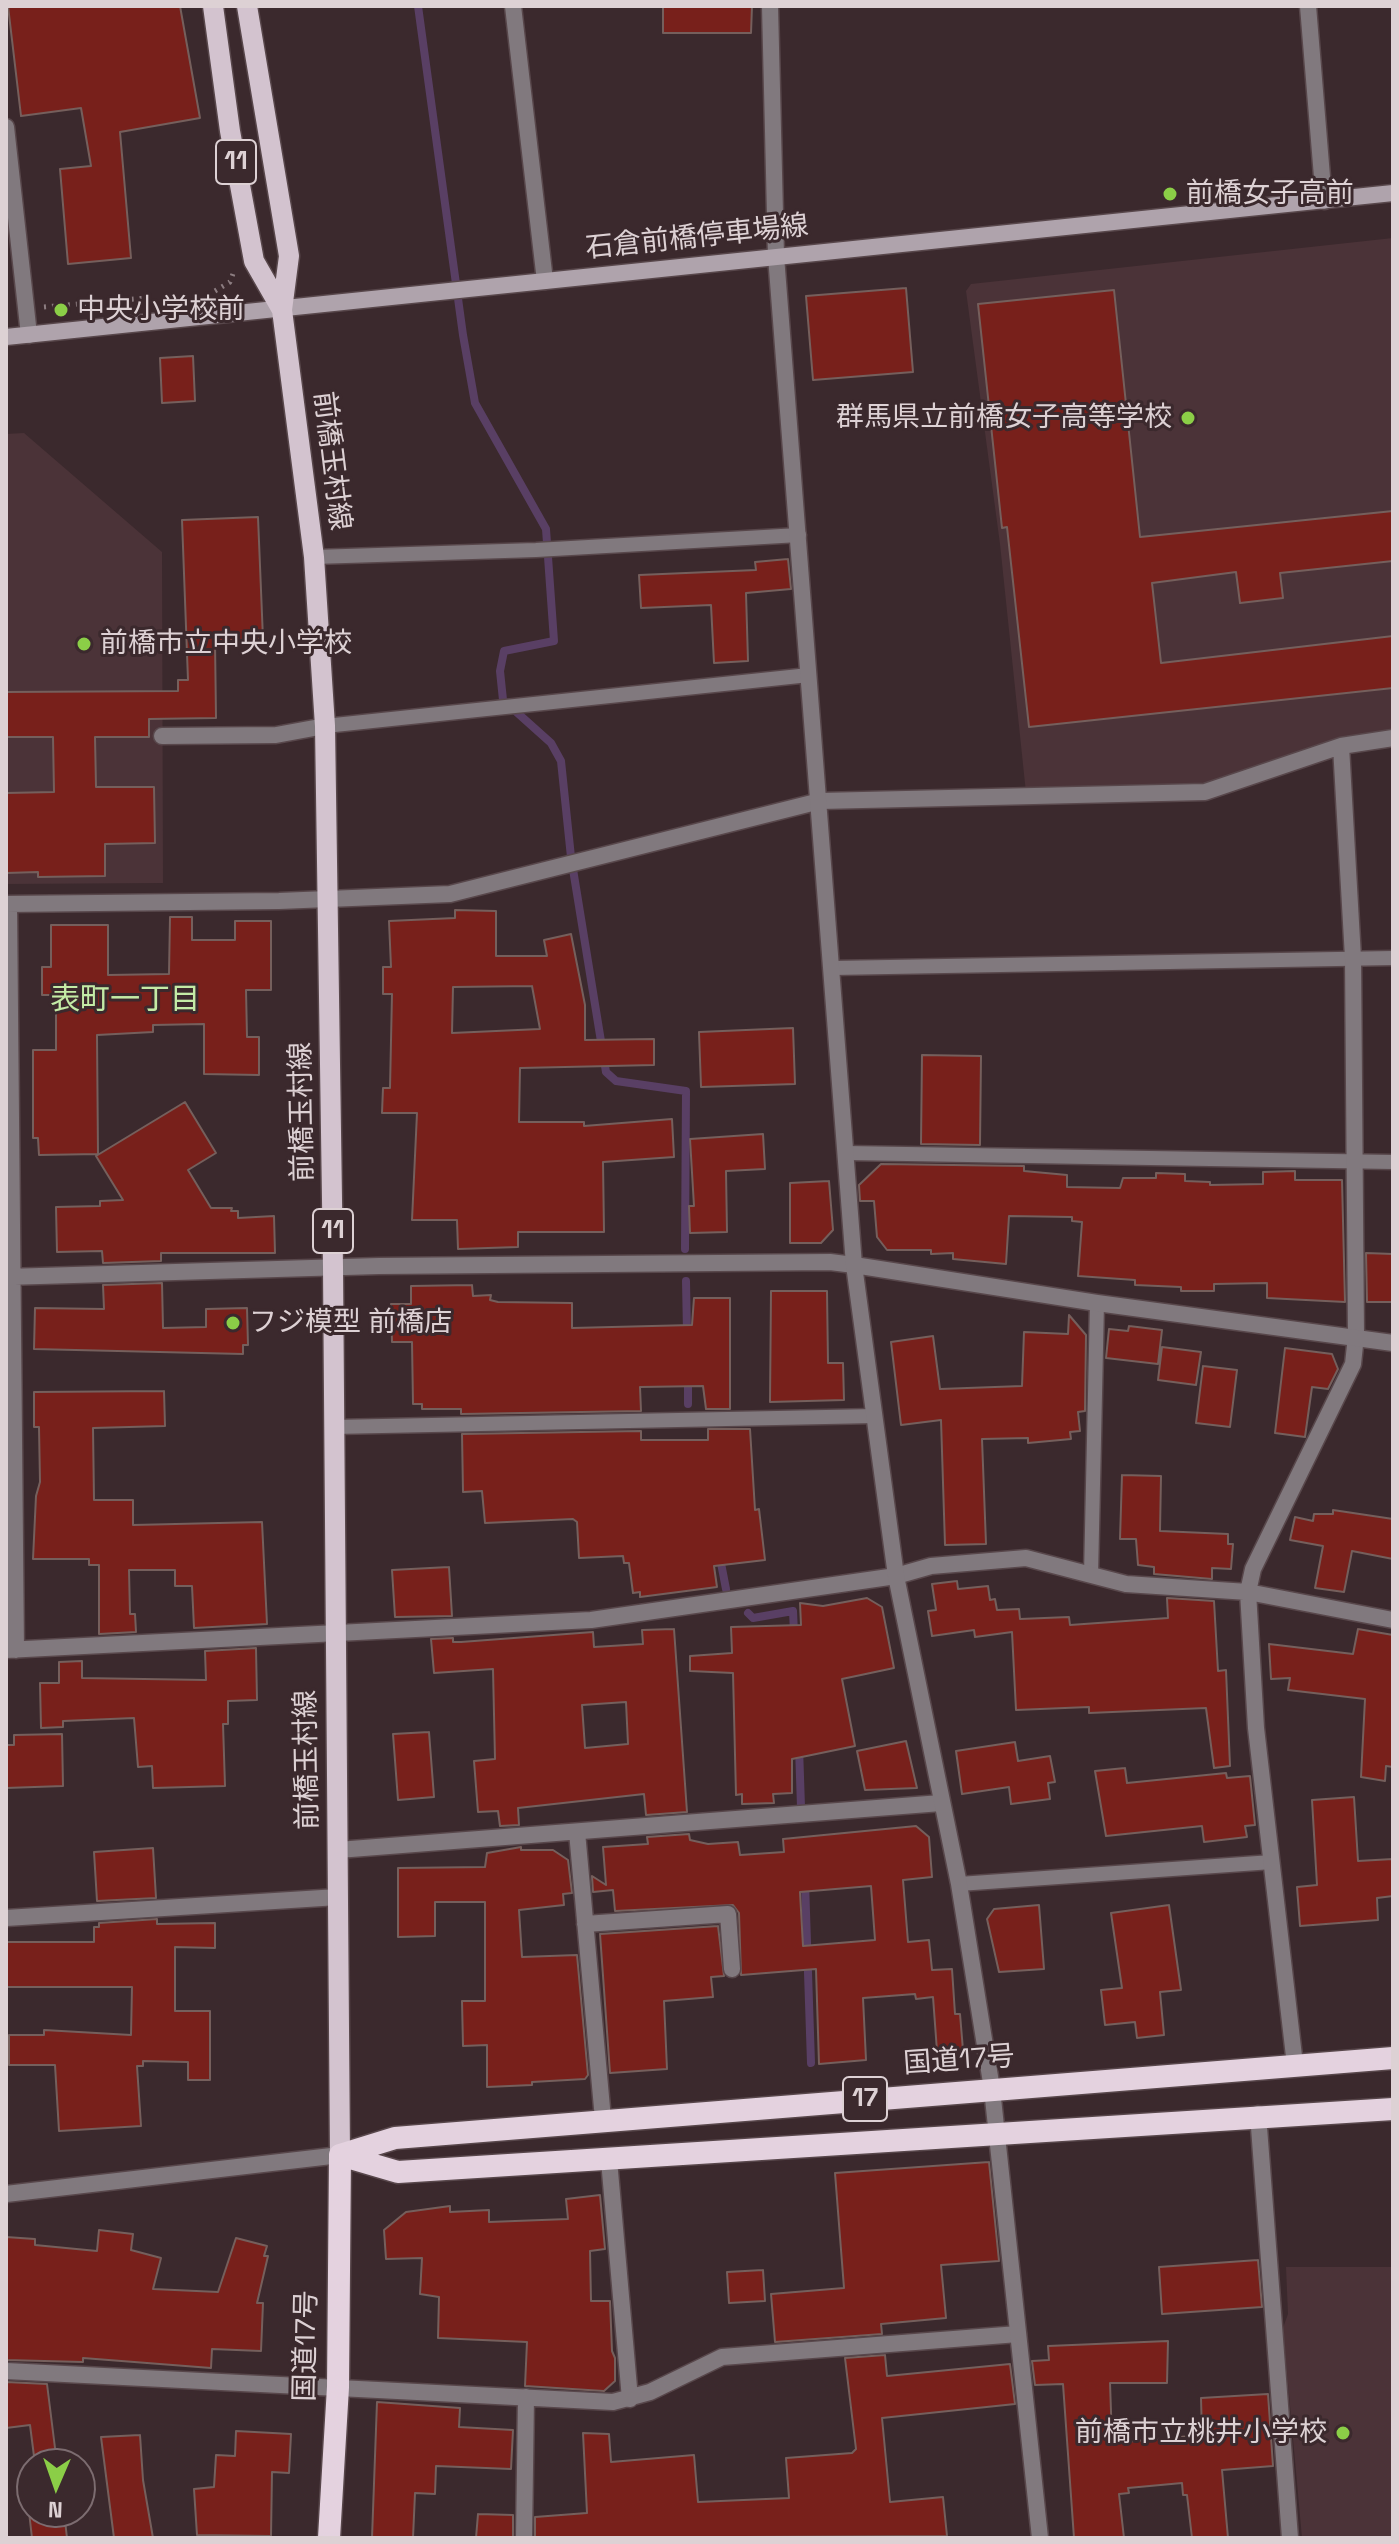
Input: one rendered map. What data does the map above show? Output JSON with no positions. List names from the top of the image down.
{
  "streets": {
    "highway": ["国道17号", "17"],
    "main road": ["11", "石倉前橋停車場線", "前橋玉村線"]
  },
  "crossings": [
    ["石倉前橋停車場線", "前橋玉村線"],
    ["前橋玉村線", "国道17号"],
    ["前橋玉村線", "17"],
    ["国道17号", "17"]
  ],
  "districts": ["表町一丁目"],
  "places": [
    "前橋女子高前",
    "中央小学校前",
    "群馬県立前橋女子高等学校",
    "前橋市立中央小学校",
    "フジ模型 前橋店",
    "前橋市立桃井小学校"
  ],
  "north": "bottom"
}
